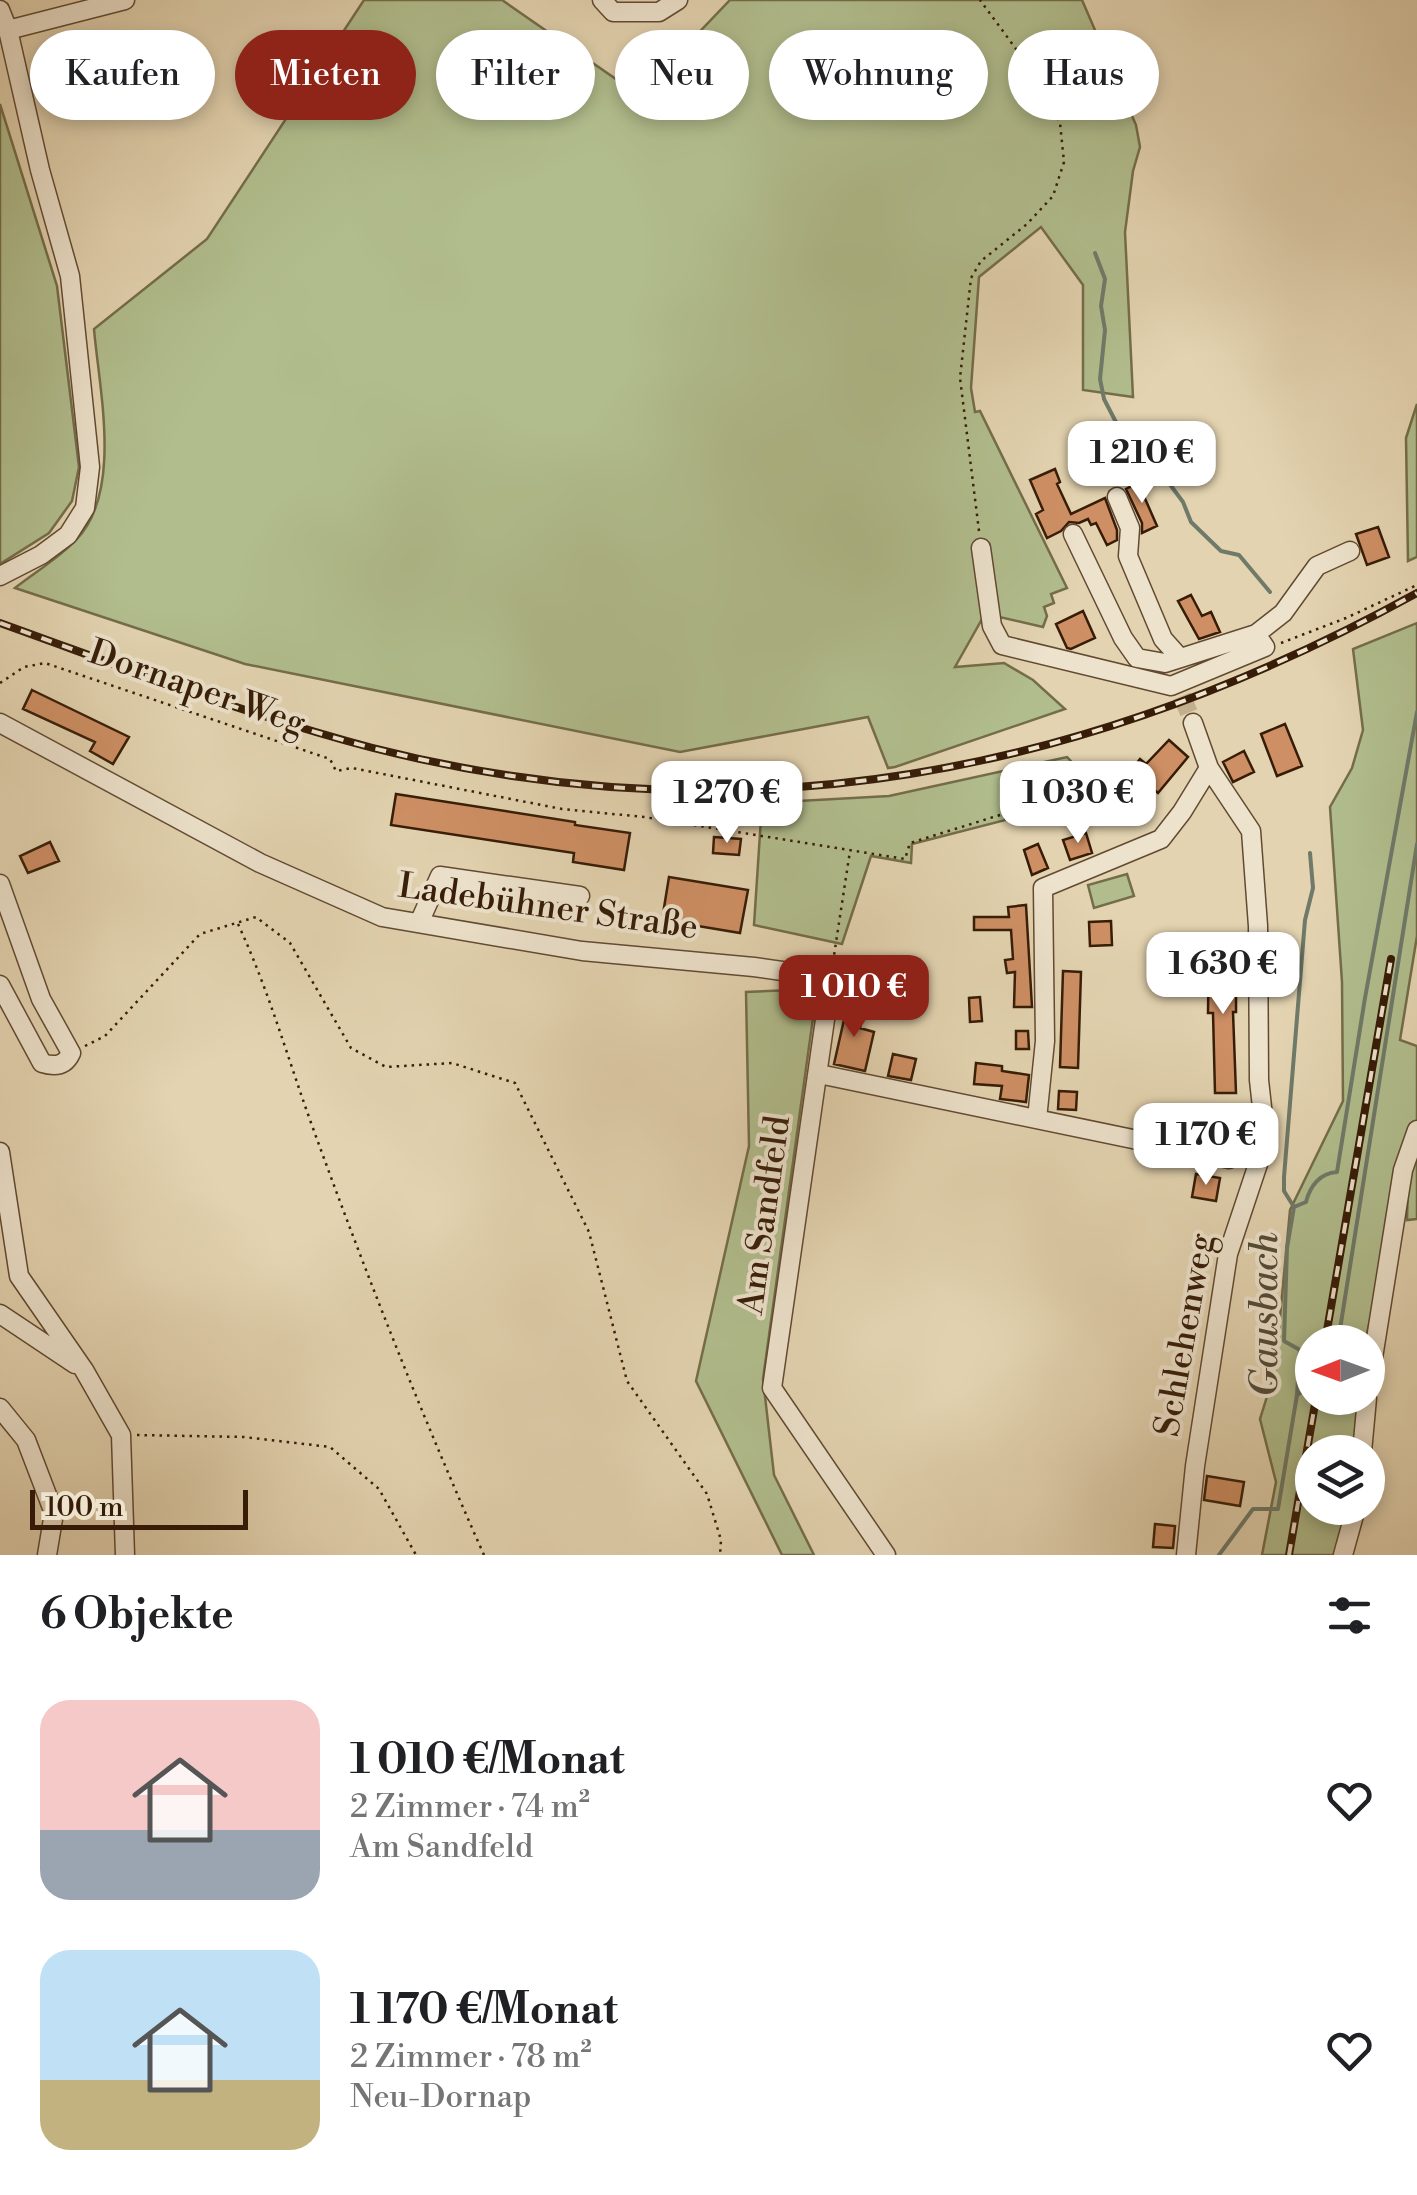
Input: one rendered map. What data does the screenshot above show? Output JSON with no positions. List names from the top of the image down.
{
  "streets": {
    "street": ["Ladebühner Straße", "Am Sandfeld", "Schlehenweg"],
    "path": ["Dornaper Weg"]
  },
  "crossings": [
    ["Ladebühner Straße", "Am Sandfeld"]
  ],
  "water": ["Gausbach"],
  "scale_bar": "100 m",
  "north": "left",
  "page": {
    "chip": [
      "Kaufen",
      "Mieten",
      "Filter",
      "Neu",
      "Wohnung",
      "Haus"
    ],
    "price": [
      "1 210 €",
      "1 270 €",
      "1 030 €",
      "1 630 €",
      "1 010 €",
      "1 170 €"
    ],
    "scale": "100 m",
    "heading": "6 Objekte",
    "list": [
      {
        "name": "1 010 €/Monat",
        "note": "2 Zimmer · 74 m² · Am Sandfeld"
      },
      {
        "name": "1 170 €/Monat",
        "note": "2 Zimmer · 78 m² · Neu-Dornap"
      }
    ]
  }
}
